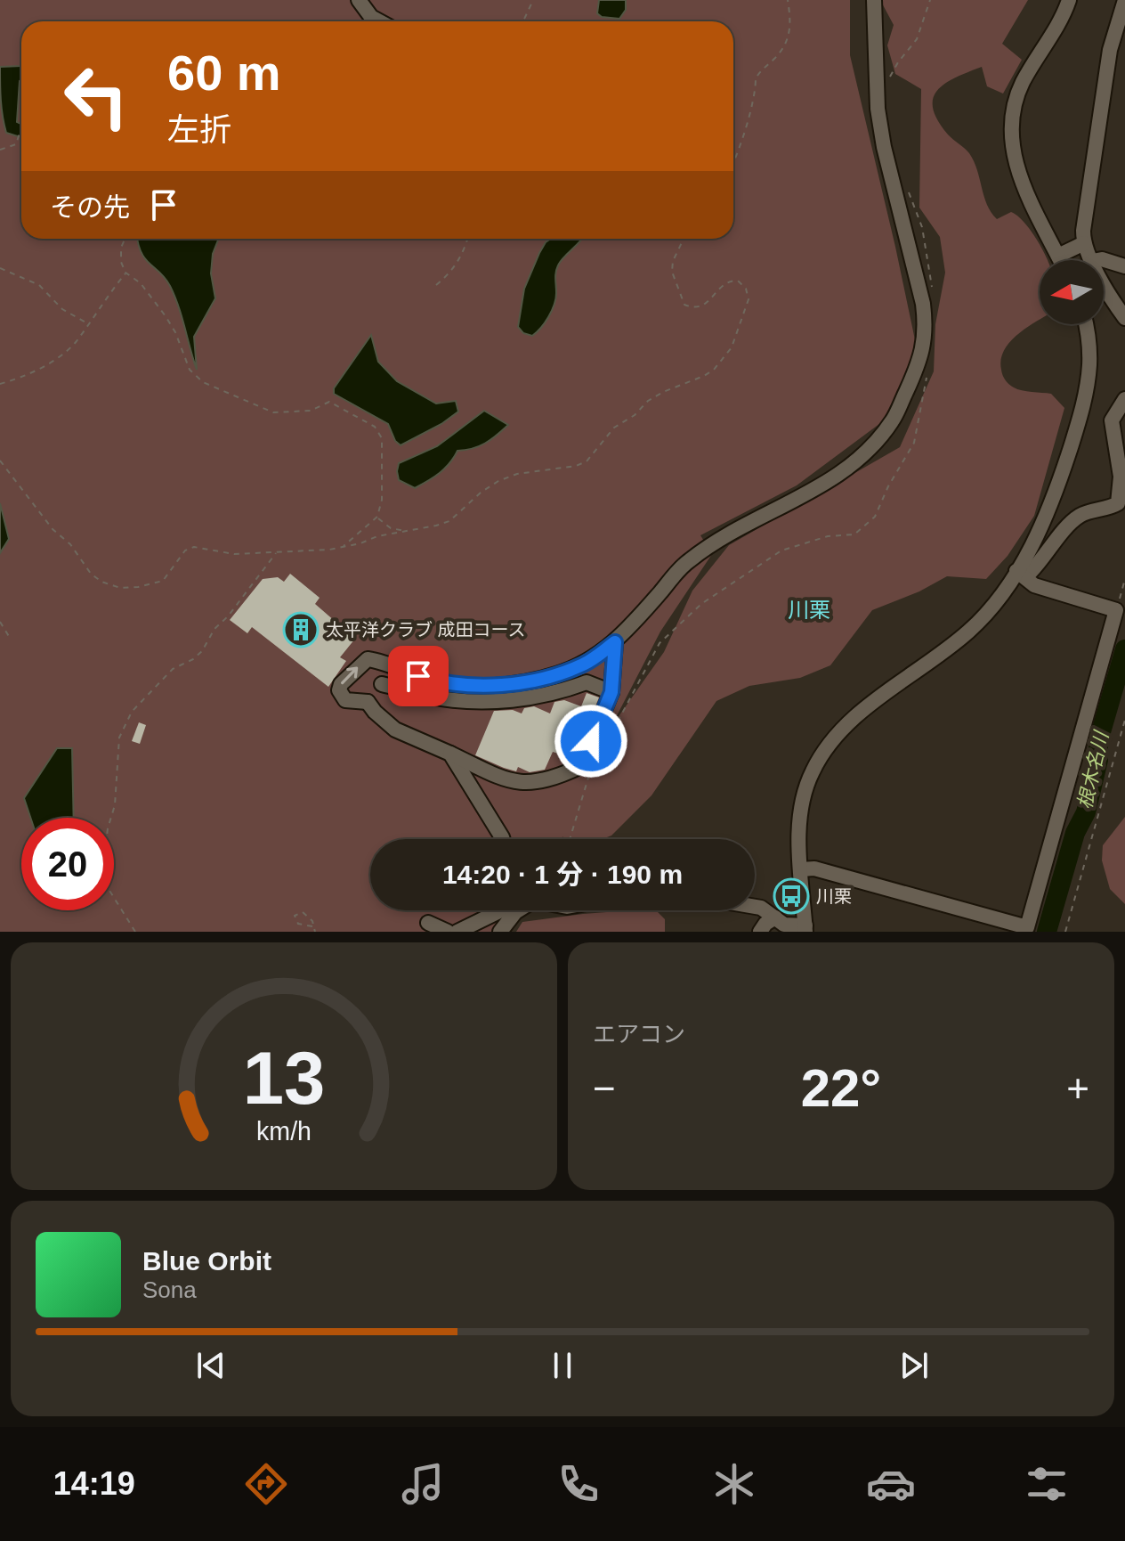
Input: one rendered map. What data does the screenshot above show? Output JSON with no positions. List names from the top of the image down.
{
  "districts": ["川栗"],
  "water": ["根木名川"],
  "places": {
    "building": ["太平洋クラブ 成田コース"],
    "bus stop": ["川栗"]
  },
  "north": "left",
  "page": {
    "turn": ["60 m", "左折"],
    "then": "その先",
    "limit": "20",
    "trip": "14:20 · 1 分 · 190 m",
    "tile": "エアコン",
    "heat": ["−", "22°", "+"],
    "song": ["Blue Orbit", "Sona"],
    "tabs": "14:19",
    "gauge": ["13", "km/h"]
  }
}
